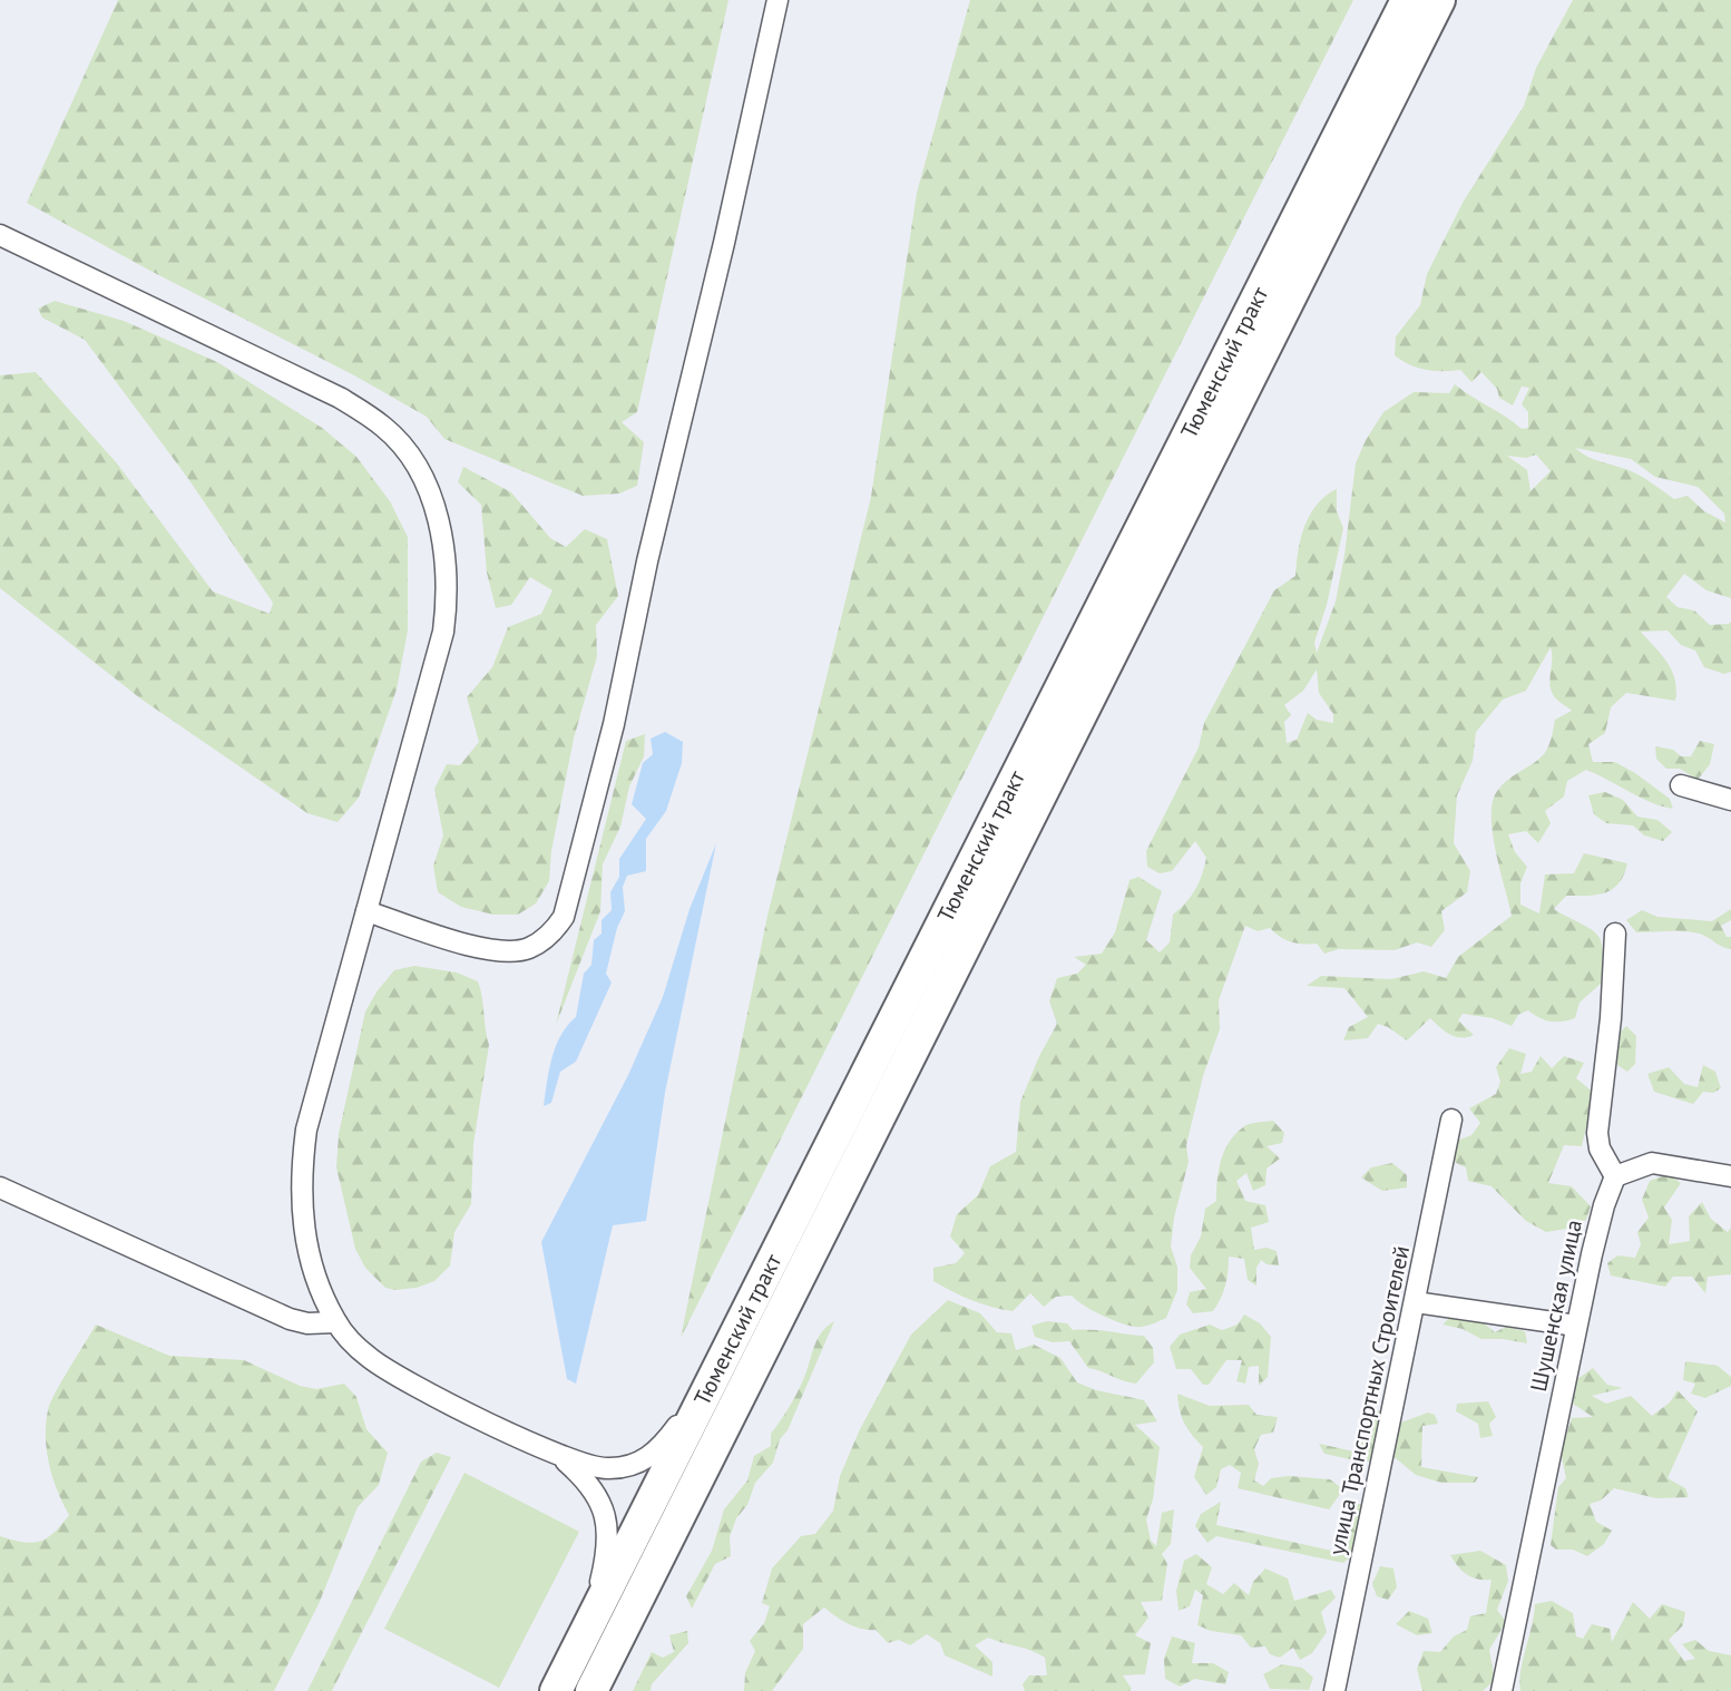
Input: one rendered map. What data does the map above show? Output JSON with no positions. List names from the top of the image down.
{
  "streets": {
    "main road": ["Тюменский тракт"],
    "street": ["Шушенская улица", "улица Транспортных Строителей"]
  }
}
